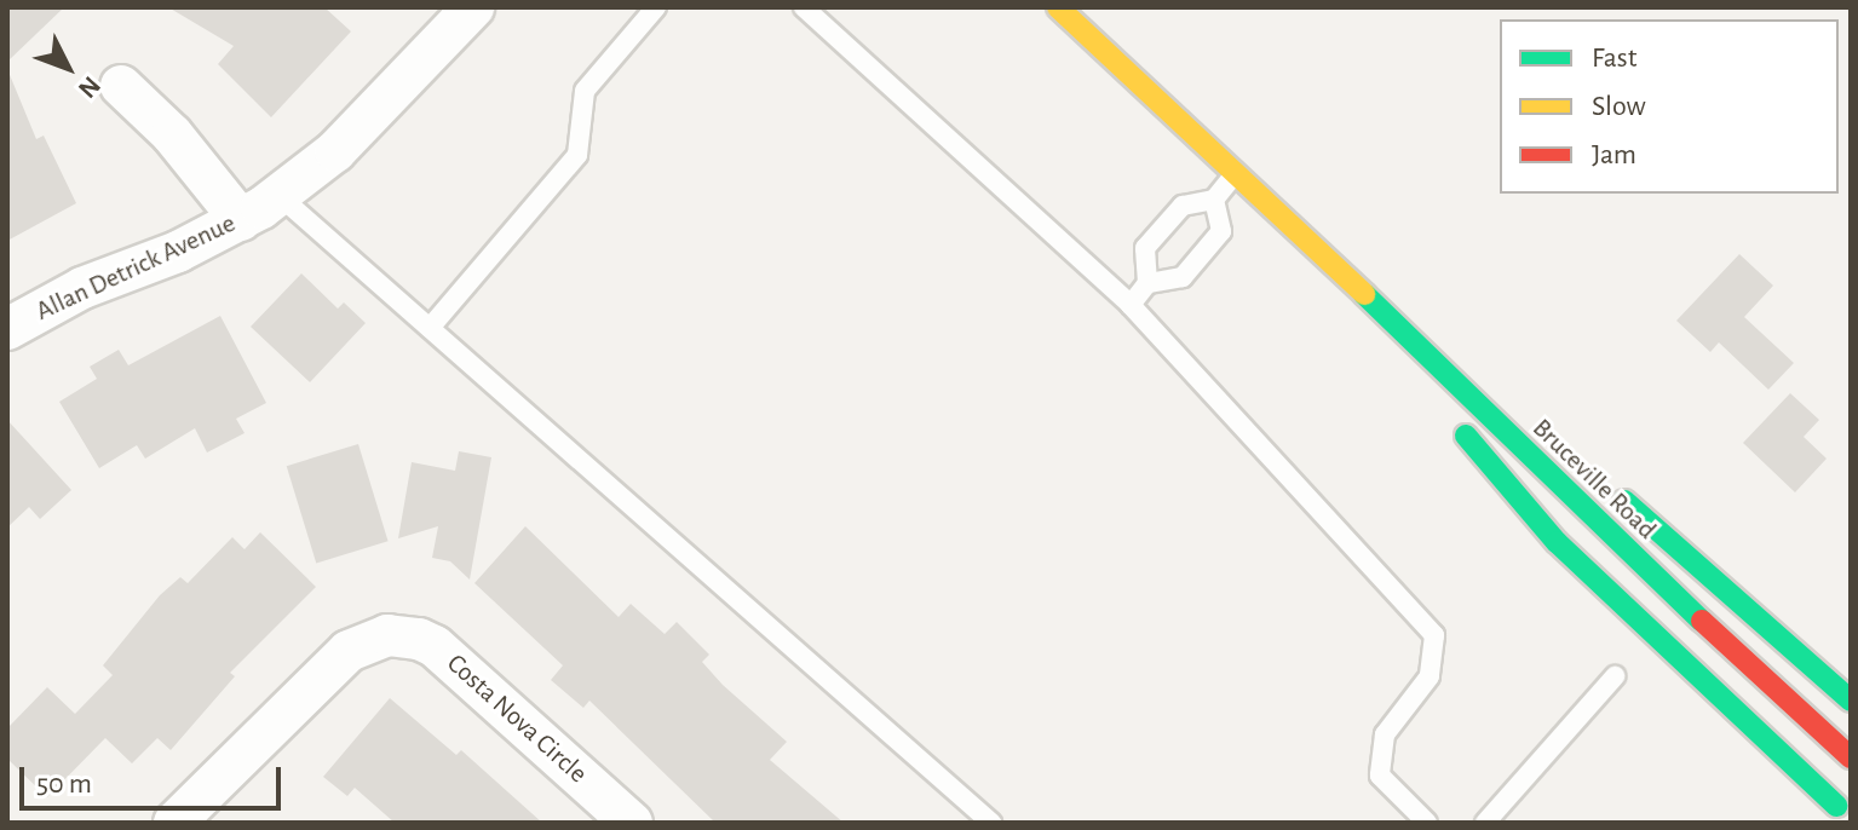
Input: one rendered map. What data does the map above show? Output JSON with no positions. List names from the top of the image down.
{
  "streets": {
    "main road": ["Bruceville Road"],
    "street": ["Allan Detrick Avenue", "Costa Nova Circle"]
  },
  "legend": ["Fast", "Slow", "Jam"],
  "scale_bar": "50 m",
  "north": "bottom right"
}
